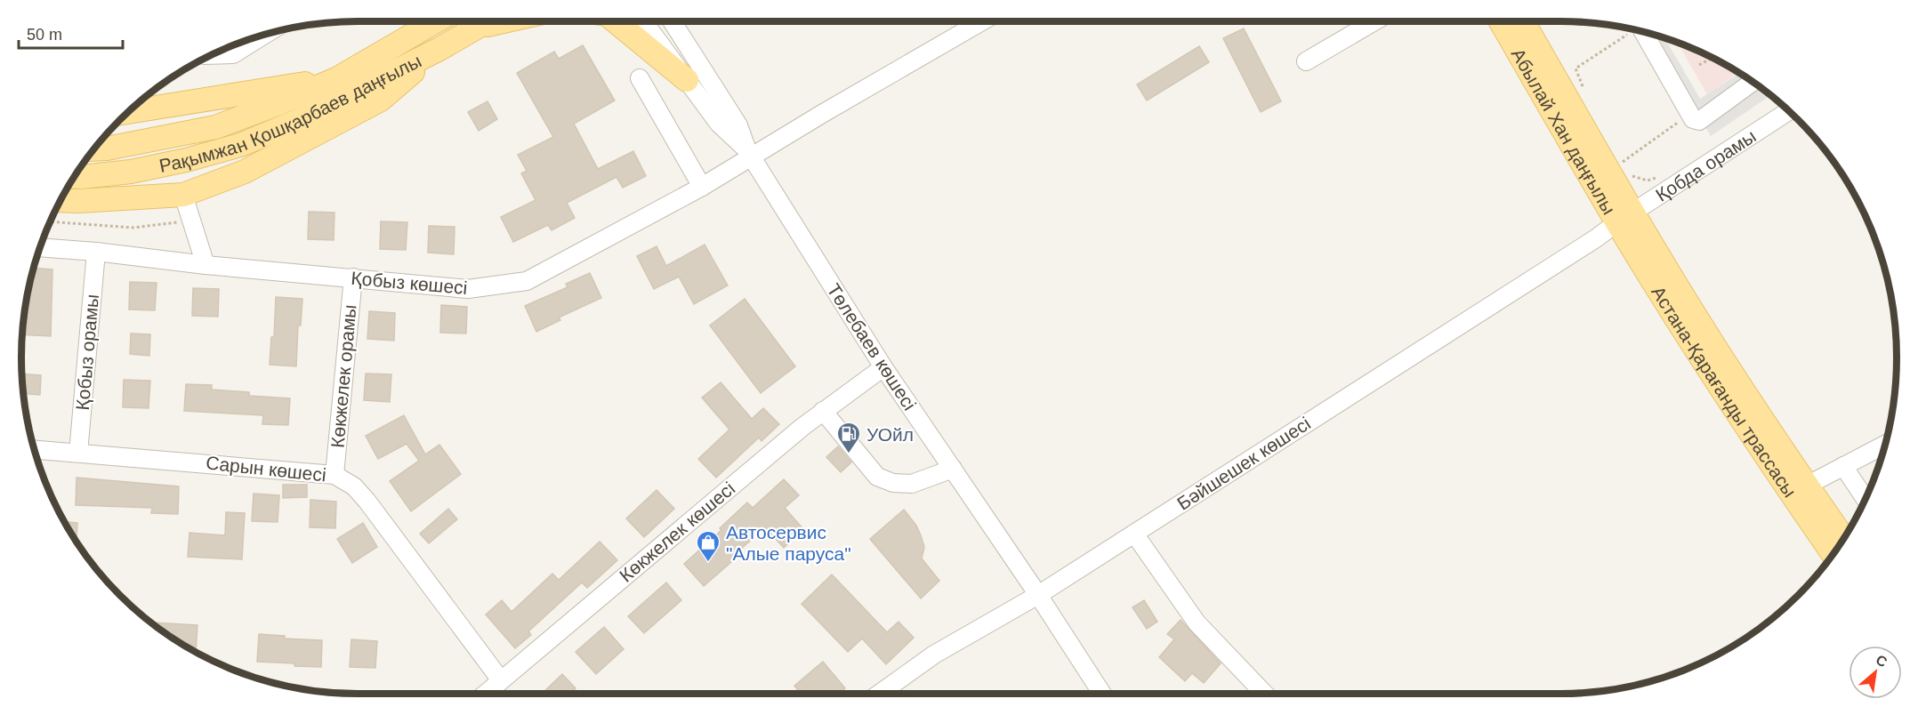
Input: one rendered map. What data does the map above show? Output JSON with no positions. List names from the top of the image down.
{
  "streets": {
    "main road": ["Рақымжан Қошқарбаев даңғылы", "Абылай Хан даңғылы", "Астана-Қарағанды трассасы"],
    "street": [
      "Қобда орамы",
      "Қобыз көшесі",
      "Төлебаев көшесі",
      "Қобыз орамы",
      "Көкжелек орамы",
      "Бәйшешек көшесі",
      "Сарын көшесі",
      "Көкжелек көшесі"
    ]
  },
  "crossings": [
    ["Абылай Хан даңғылы", "Қобда орамы"],
    ["Абылай Хан даңғылы", "Астана-Қарағанды трассасы"],
    ["Абылай Хан даңғылы", "Бәйшешек көшесі"],
    ["Қобда орамы", "Астана-Қарағанды трассасы"],
    ["Қобда орамы", "Бәйшешек көшесі"],
    ["Қобыз көшесі", "Төлебаев көшесі"],
    ["Қобыз көшесі", "Қобыз орамы"],
    ["Қобыз көшесі", "Көкжелек орамы"],
    ["Төлебаев көшесі", "Бәйшешек көшесі"],
    ["Төлебаев көшесі", "Көкжелек көшесі"],
    ["Қобыз орамы", "Сарын көшесі"],
    ["Көкжелек орамы", "Сарын көшесі"],
    ["Астана-Қарағанды трассасы", "Бәйшешек көшесі"],
    ["Сарын көшесі", "Көкжелек көшесі"]
  ],
  "places": {
    "fuel station": ["УОйл"],
    "shop": ["Автосервис \"Алые паруса\""]
  },
  "scale_bar": "50 m",
  "north": "top right"
}
